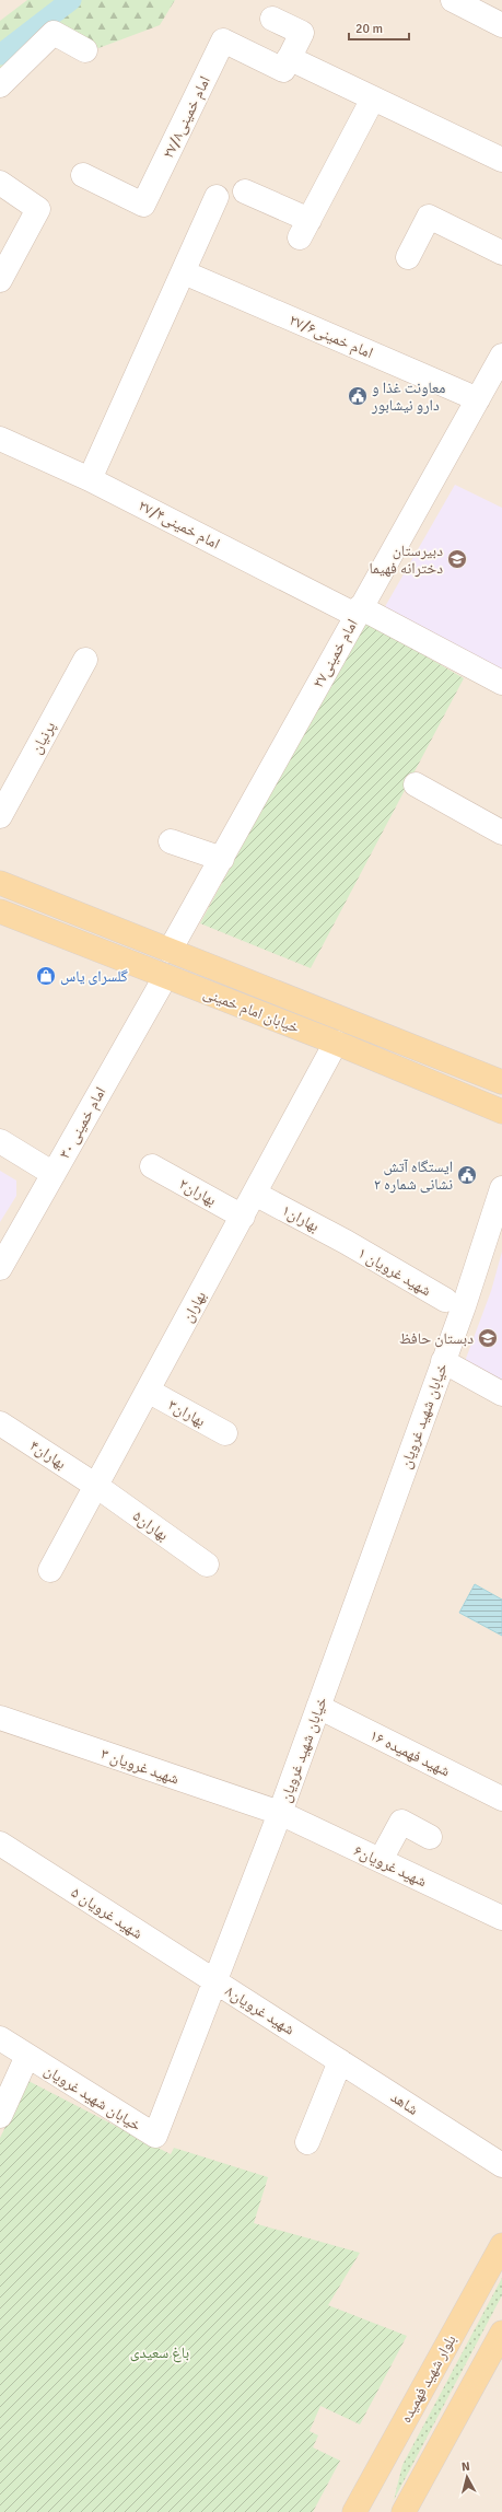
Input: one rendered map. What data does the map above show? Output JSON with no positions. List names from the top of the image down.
{
  "streets": {
    "main road": ["خیابان امام خمینی", "بلوار شهید فهمیده"],
    "street": [
      "امام خمینی۲۷/۸",
      "امام خمینی۲۷/۶",
      "امام خمینی۲۷/۴",
      "امام خمینی۲۷",
      "پرنیان",
      "امام خمینی ۳۰",
      "بهاران۲",
      "بهاران۱",
      "شهید غرویان ۱",
      "بهاران",
      "بهاران۳",
      "خیابان شهید غرویان",
      "بهاران۴",
      "بهاران۵",
      "شهید فهمیده ۱۶",
      "شهید غرویان ۳",
      "شهید غرویان۶",
      "شهید غرویان ۵",
      "شهید غرویان۸",
      "شاهد"
    ]
  },
  "crossings": [
    ["امام خمینی۲۷/۶", "امام خمینی۲۷"],
    ["امام خمینی۲۷/۴", "امام خمینی۲۷"],
    ["امام خمینی۲۷", "خیابان امام خمینی"],
    ["خیابان امام خمینی", "امام خمینی ۳۰"],
    ["خیابان امام خمینی", "بهاران"],
    ["بهاران۲", "بهاران"],
    ["بهاران۱", "شهید غرویان ۱"],
    ["بهاران۱", "بهاران"],
    ["بهاران", "بهاران۳"],
    ["بهاران", "بهاران۴"],
    ["بهاران", "بهاران۵"],
    ["خیابان شهید غرویان", "شهید فهمیده ۱۶"],
    ["خیابان شهید غرویان", "شهید غرویان ۳"],
    ["خیابان شهید غرویان", "شهید غرویان۶"],
    ["خیابان شهید غرویان", "شهید غرویان ۵"],
    ["خیابان شهید غرویان", "شهید غرویان۸"],
    ["بهاران۴", "بهاران۵"],
    ["شهید غرویان ۳", "شهید غرویان۶"],
    ["شهید غرویان ۵", "شهید غرویان۸"],
    ["شهید غرویان۸", "شاهد"]
  ],
  "parks": ["باغ سعیدی"],
  "places": {
    "public building": ["معاونت غذا و دارو نیشابور", "ایستگاه آتش نشانی شماره ۲"],
    "school or university": ["دبیرستان دخترانه فهیما", "دبستان حافظ"],
    "shop": ["گلسرای یاس"]
  },
  "scale_bar": "20 m",
  "north": "top"
}
